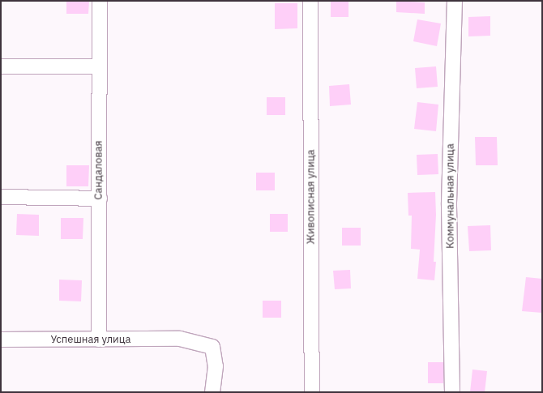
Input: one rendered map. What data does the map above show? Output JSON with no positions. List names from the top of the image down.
{
  "streets": {
    "street": [
      "Сандаловая",
      "Коммунальная улица",
      "Живописная улица",
      "Успешная улица"
    ]
  },
  "crossings": [
    ["Сандаловая", "Успешная улица"]
  ]
}
